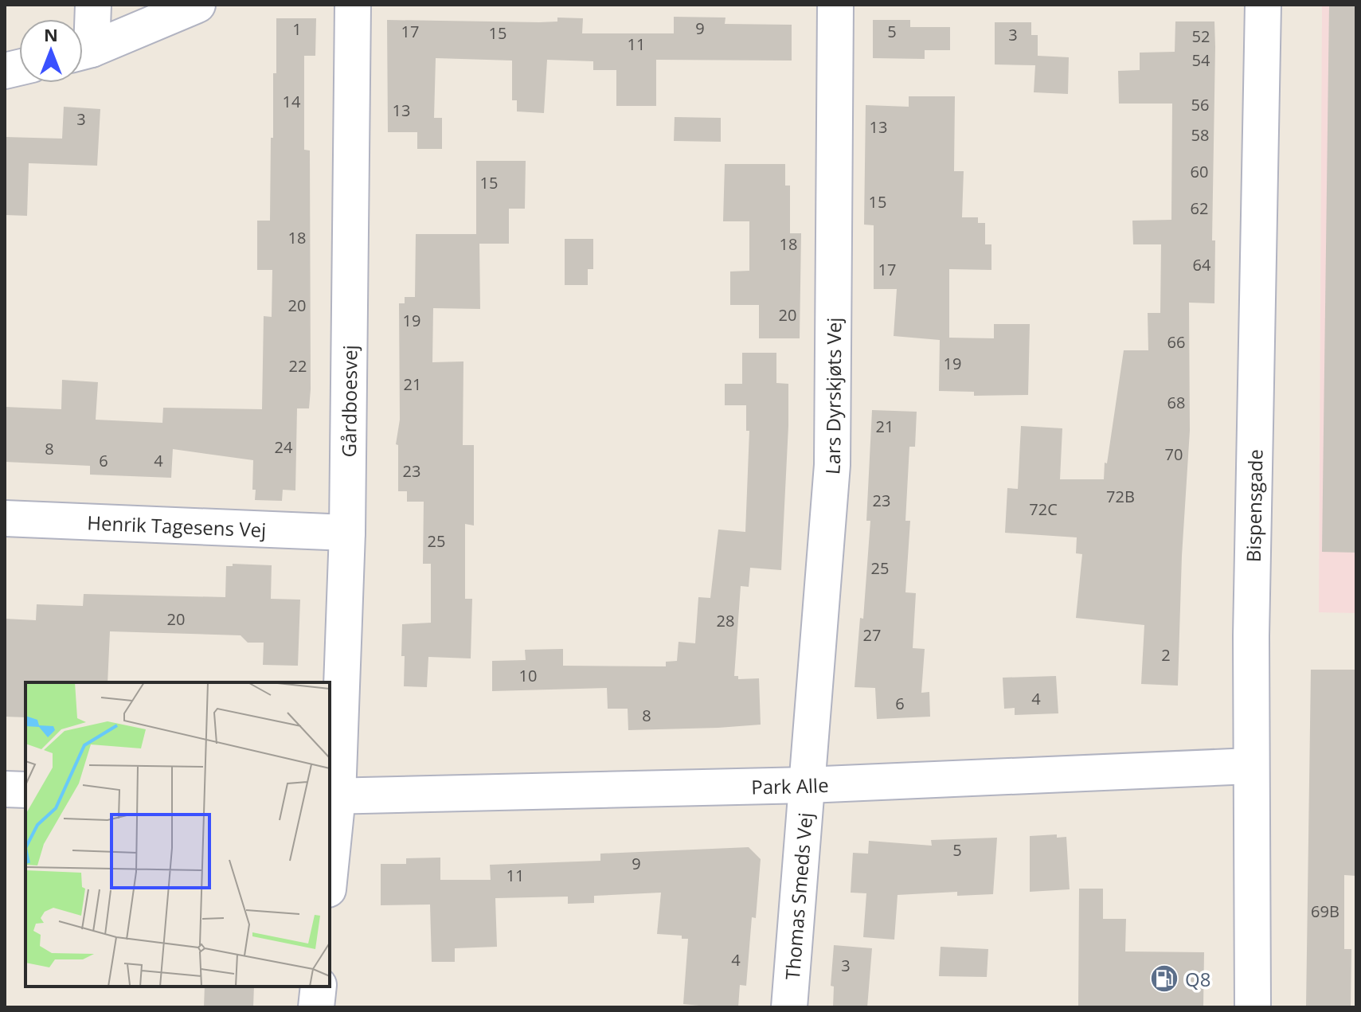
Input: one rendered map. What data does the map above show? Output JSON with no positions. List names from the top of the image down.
{
  "streets": {
    "street": [
      "Lars Dyrskjøts Vej",
      "Gårdboesvej",
      "Bispensgade",
      "Henrik Tagesens Vej",
      "Park Alle",
      "Thomas Smeds Vej"
    ]
  },
  "crossings": [
    ["Lars Dyrskjøts Vej", "Park Alle"],
    ["Lars Dyrskjøts Vej", "Thomas Smeds Vej"],
    ["Gårdboesvej", "Henrik Tagesens Vej"],
    ["Gårdboesvej", "Park Alle"],
    ["Bispensgade", "Park Alle"],
    ["Park Alle", "Thomas Smeds Vej"]
  ],
  "places": {
    "fuel station": ["Q8"]
  },
  "house_numbers": [
    "9",
    "1",
    "17",
    "5",
    "15",
    "3",
    "52",
    "11",
    "54",
    "14",
    "56",
    "13",
    "3",
    "13",
    "58",
    "60",
    "15",
    "15",
    "62",
    "18",
    "18",
    "64",
    "17",
    "20",
    "20",
    "19",
    "66",
    "19",
    "22",
    "21",
    "68",
    "21",
    "24",
    "8",
    "70",
    "6",
    "4",
    "23",
    "72B",
    "23",
    "72C",
    "25",
    "25",
    "20",
    "28",
    "27",
    "2",
    "10",
    "4",
    "6",
    "8",
    "5",
    "9",
    "11",
    "69B",
    "4",
    "3"
  ],
  "north": "top"
}
